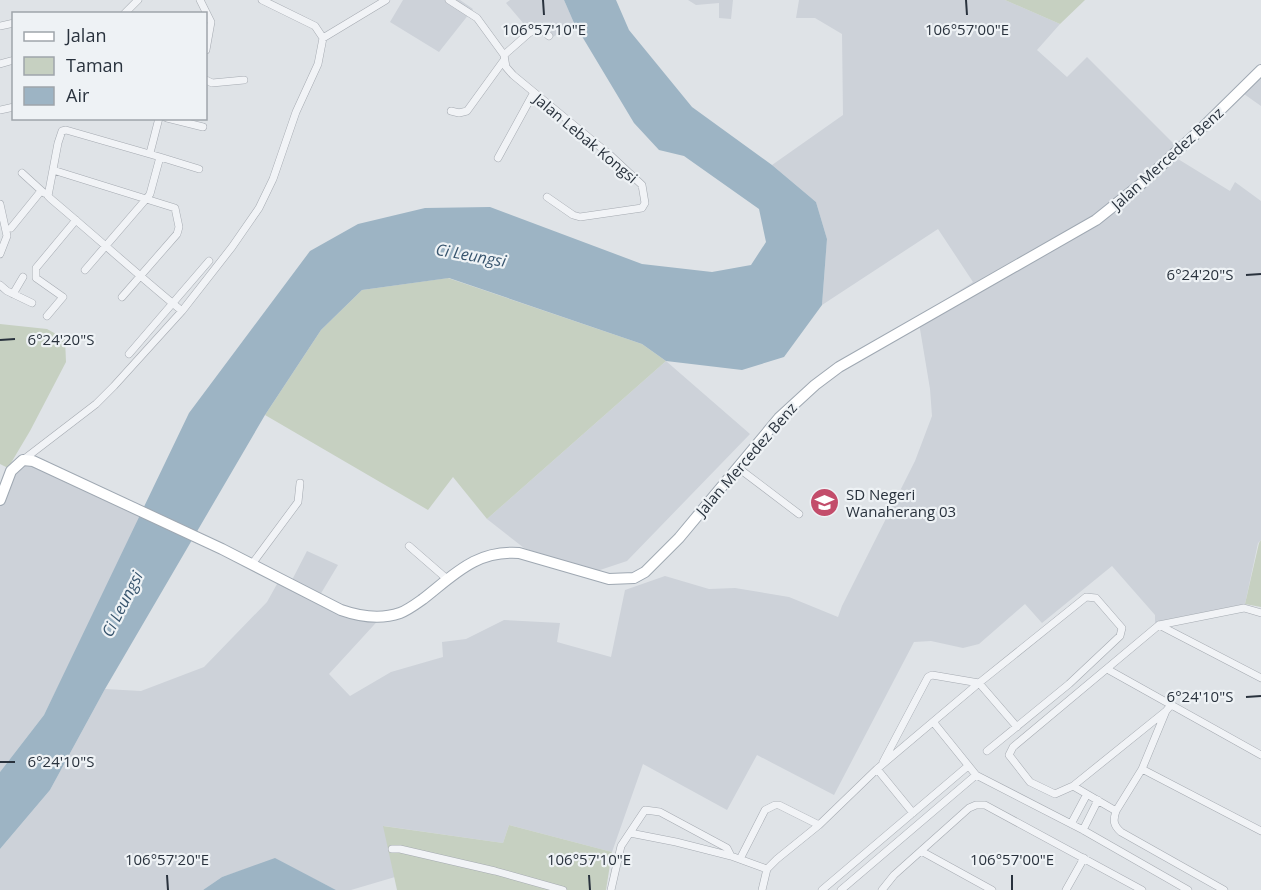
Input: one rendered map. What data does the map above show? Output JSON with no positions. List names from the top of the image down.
{
  "streets": {
    "main road": ["Jalan Mercedez Benz"],
    "street": ["Jalan Lebak Kongsi"]
  },
  "water": ["Ci Leungsi"],
  "places": {
    "school or university": ["SD Negeri Wanaherang 03"]
  },
  "legend": ["Jalan", "Taman", "Air"],
  "coordinates": [
    "106°57'10\"E",
    "106°57'00\"E",
    "6°24'20\"S",
    "6°24'10\"S",
    "106°57'20\"E"
  ]
}
